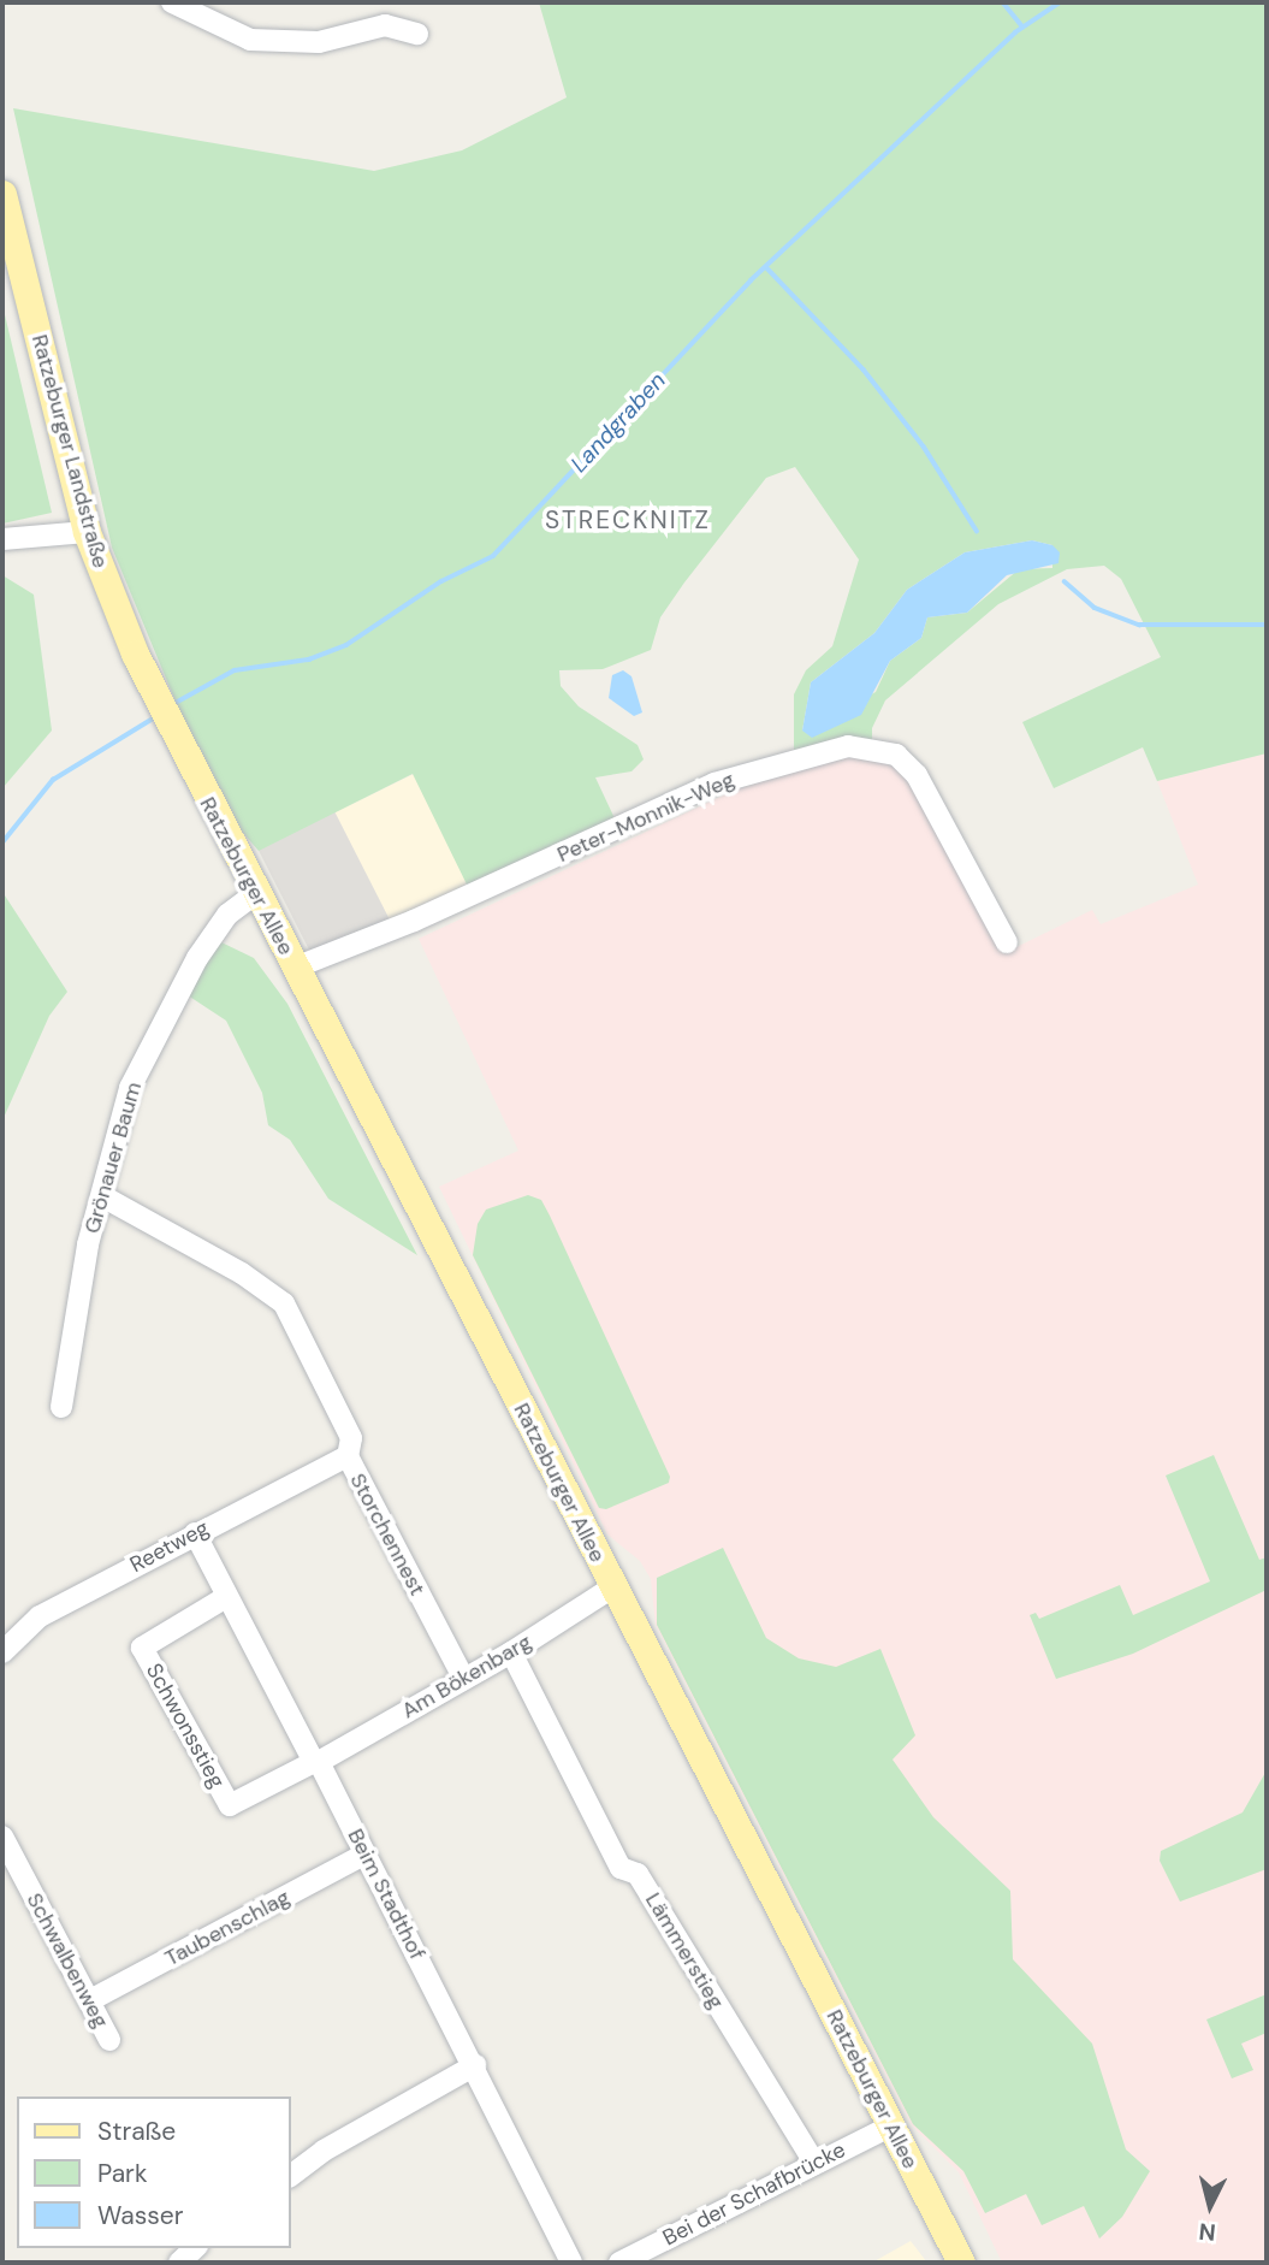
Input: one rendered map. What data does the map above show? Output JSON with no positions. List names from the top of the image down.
{
  "streets": {
    "main road": ["Ratzeburger Landstraße", "Ratzeburger Allee"],
    "street": [
      "Peter-Monnik-Weg",
      "Grönauer Baum",
      "Storchennest",
      "Reetweg",
      "Am Bökenbarg",
      "Schwonsstieg",
      "Beim Stadthof",
      "Taubenschlag",
      "Lämmerstieg",
      "Schwalbenweg",
      "Bei der Schafbrücke"
    ]
  },
  "crossings": [
    ["Ratzeburger Landstraße", "Ratzeburger Allee"],
    ["Peter-Monnik-Weg", "Ratzeburger Allee"],
    ["Ratzeburger Allee", "Grönauer Baum"],
    ["Ratzeburger Allee", "Am Bökenbarg"],
    ["Ratzeburger Allee", "Bei der Schafbrücke"],
    ["Grönauer Baum", "Storchennest"],
    ["Storchennest", "Reetweg"],
    ["Storchennest", "Am Bökenbarg"],
    ["Reetweg", "Beim Stadthof"],
    ["Am Bökenbarg", "Schwonsstieg"],
    ["Am Bökenbarg", "Beim Stadthof"],
    ["Am Bökenbarg", "Lämmerstieg"],
    ["Schwonsstieg", "Beim Stadthof"],
    ["Beim Stadthof", "Taubenschlag"],
    ["Taubenschlag", "Schwalbenweg"],
    ["Lämmerstieg", "Bei der Schafbrücke"]
  ],
  "districts": ["STRECKNITZ"],
  "water": ["Landgraben"],
  "legend": ["Straße", "Park", "Wasser"],
  "north": "bottom"
}
